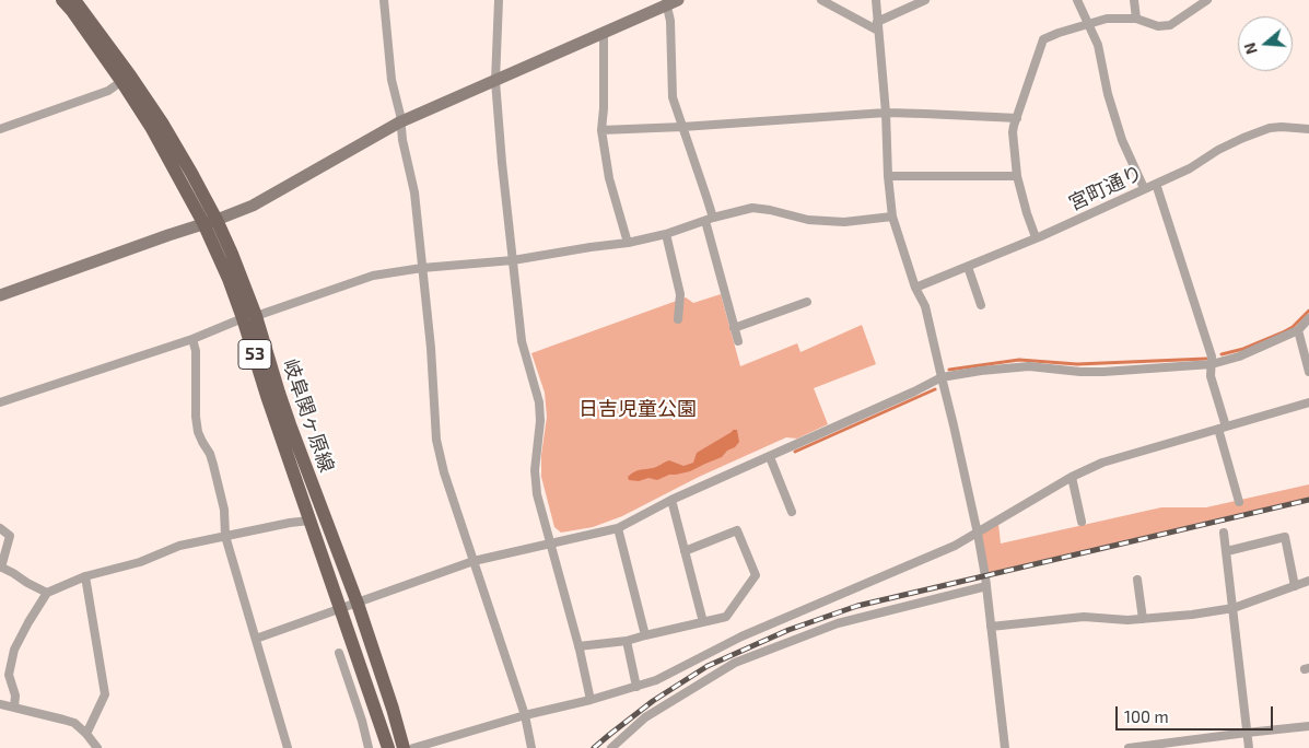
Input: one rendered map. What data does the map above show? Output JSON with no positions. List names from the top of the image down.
{
  "streets": {
    "main road": ["53", "岐阜関ヶ原線"],
    "street": ["宮町通り"]
  },
  "parks": ["日吉児童公園"],
  "scale_bar": "100 m",
  "north": "left"
}
